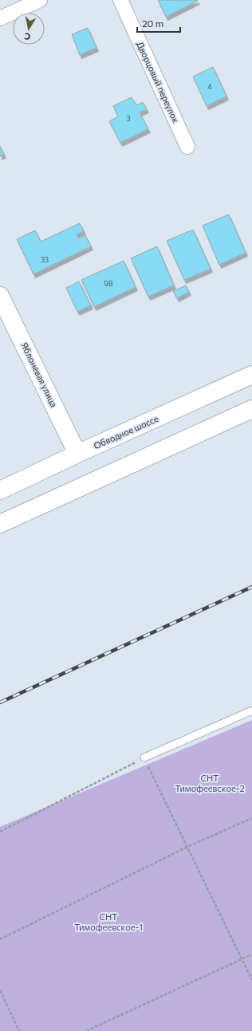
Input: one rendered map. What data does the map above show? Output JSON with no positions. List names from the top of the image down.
{
  "streets": {
    "main road": ["Яблоневая улица", "Обводное шоссе"],
    "street": ["Дворцовый переулок"]
  },
  "crossings": [
    ["Яблоневая улица", "Обводное шоссе"]
  ],
  "parks": ["СНТ Тимофеевское-2", "СНТ Тимофеевское-1"],
  "house_numbers": [
    "4",
    "3",
    "33",
    "9В"
  ],
  "scale_bar": "20 m",
  "north": "bottom"
}
